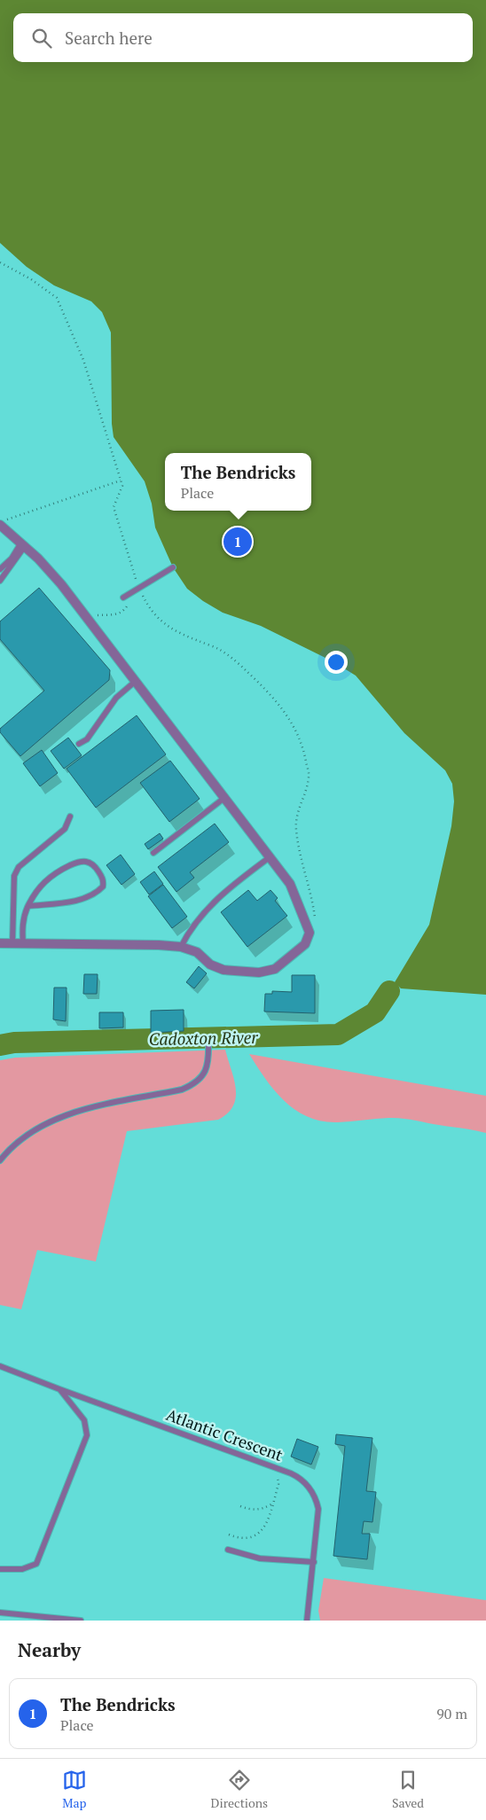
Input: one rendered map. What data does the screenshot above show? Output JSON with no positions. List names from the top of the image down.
{
  "streets": {
    "lane": ["Atlantic Crescent"]
  },
  "water": ["Cadoxton River"],
  "page": {
    "search": "Search here",
    "popup": ["The Bendricks", "Place"],
    "pins": "1",
    "heading": "Nearby",
    "list": [
      {
        "mark": "1",
        "name": "The Bendricks",
        "note": "Place",
        "value": "90 m"
      }
    ],
    "nav": ["Map", "Directions", "Saved"]
  }
}
